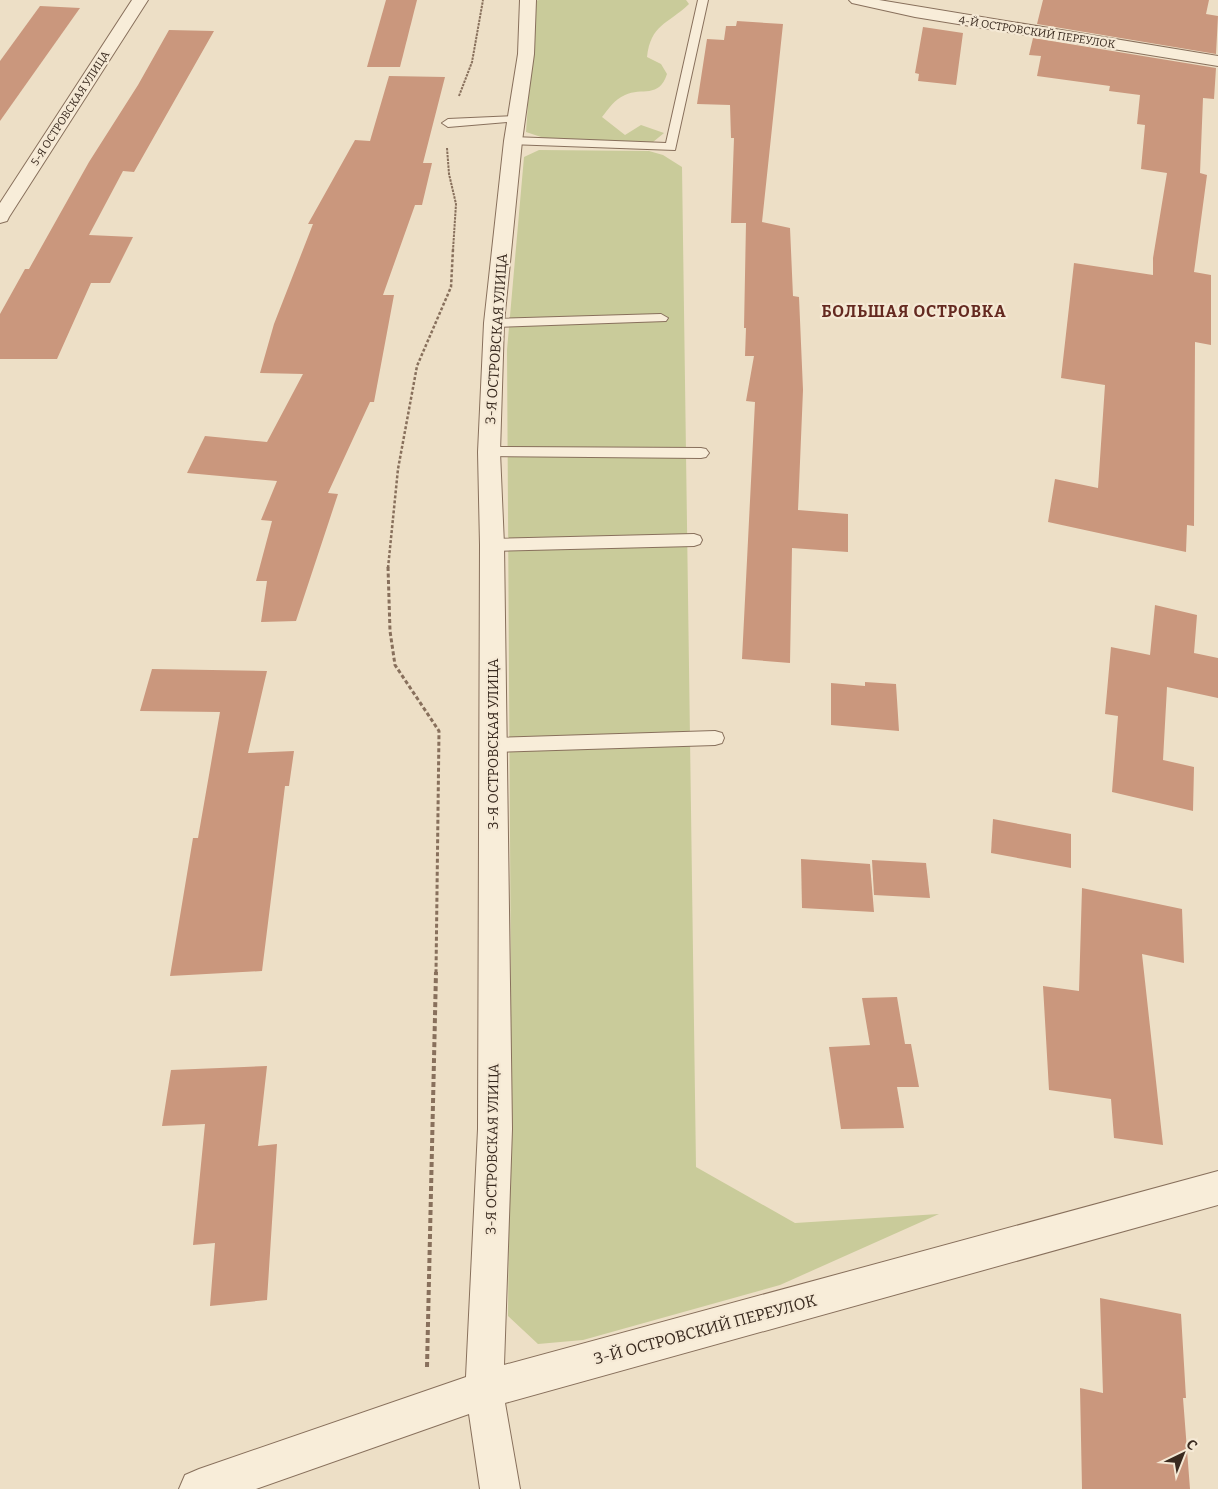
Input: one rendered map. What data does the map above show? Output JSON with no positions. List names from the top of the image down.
{
  "streets": {
    "street": [
      "4-Й ОСТРОВСКИЙ ПЕРЕУЛОК",
      "5-Я ОСТРОВСКАЯ УЛИЦА",
      "3-Я ОСТРОВСКАЯ УЛИЦА",
      "3-Й ОСТРОВСКИЙ ПЕРЕУЛОК"
    ]
  },
  "crossings": [
    ["3-Я ОСТРОВСКАЯ УЛИЦА", "3-Й ОСТРОВСКИЙ ПЕРЕУЛОК"]
  ],
  "districts": ["БОЛЬШАЯ ОСТРОВКА"],
  "north": "top right"
}
